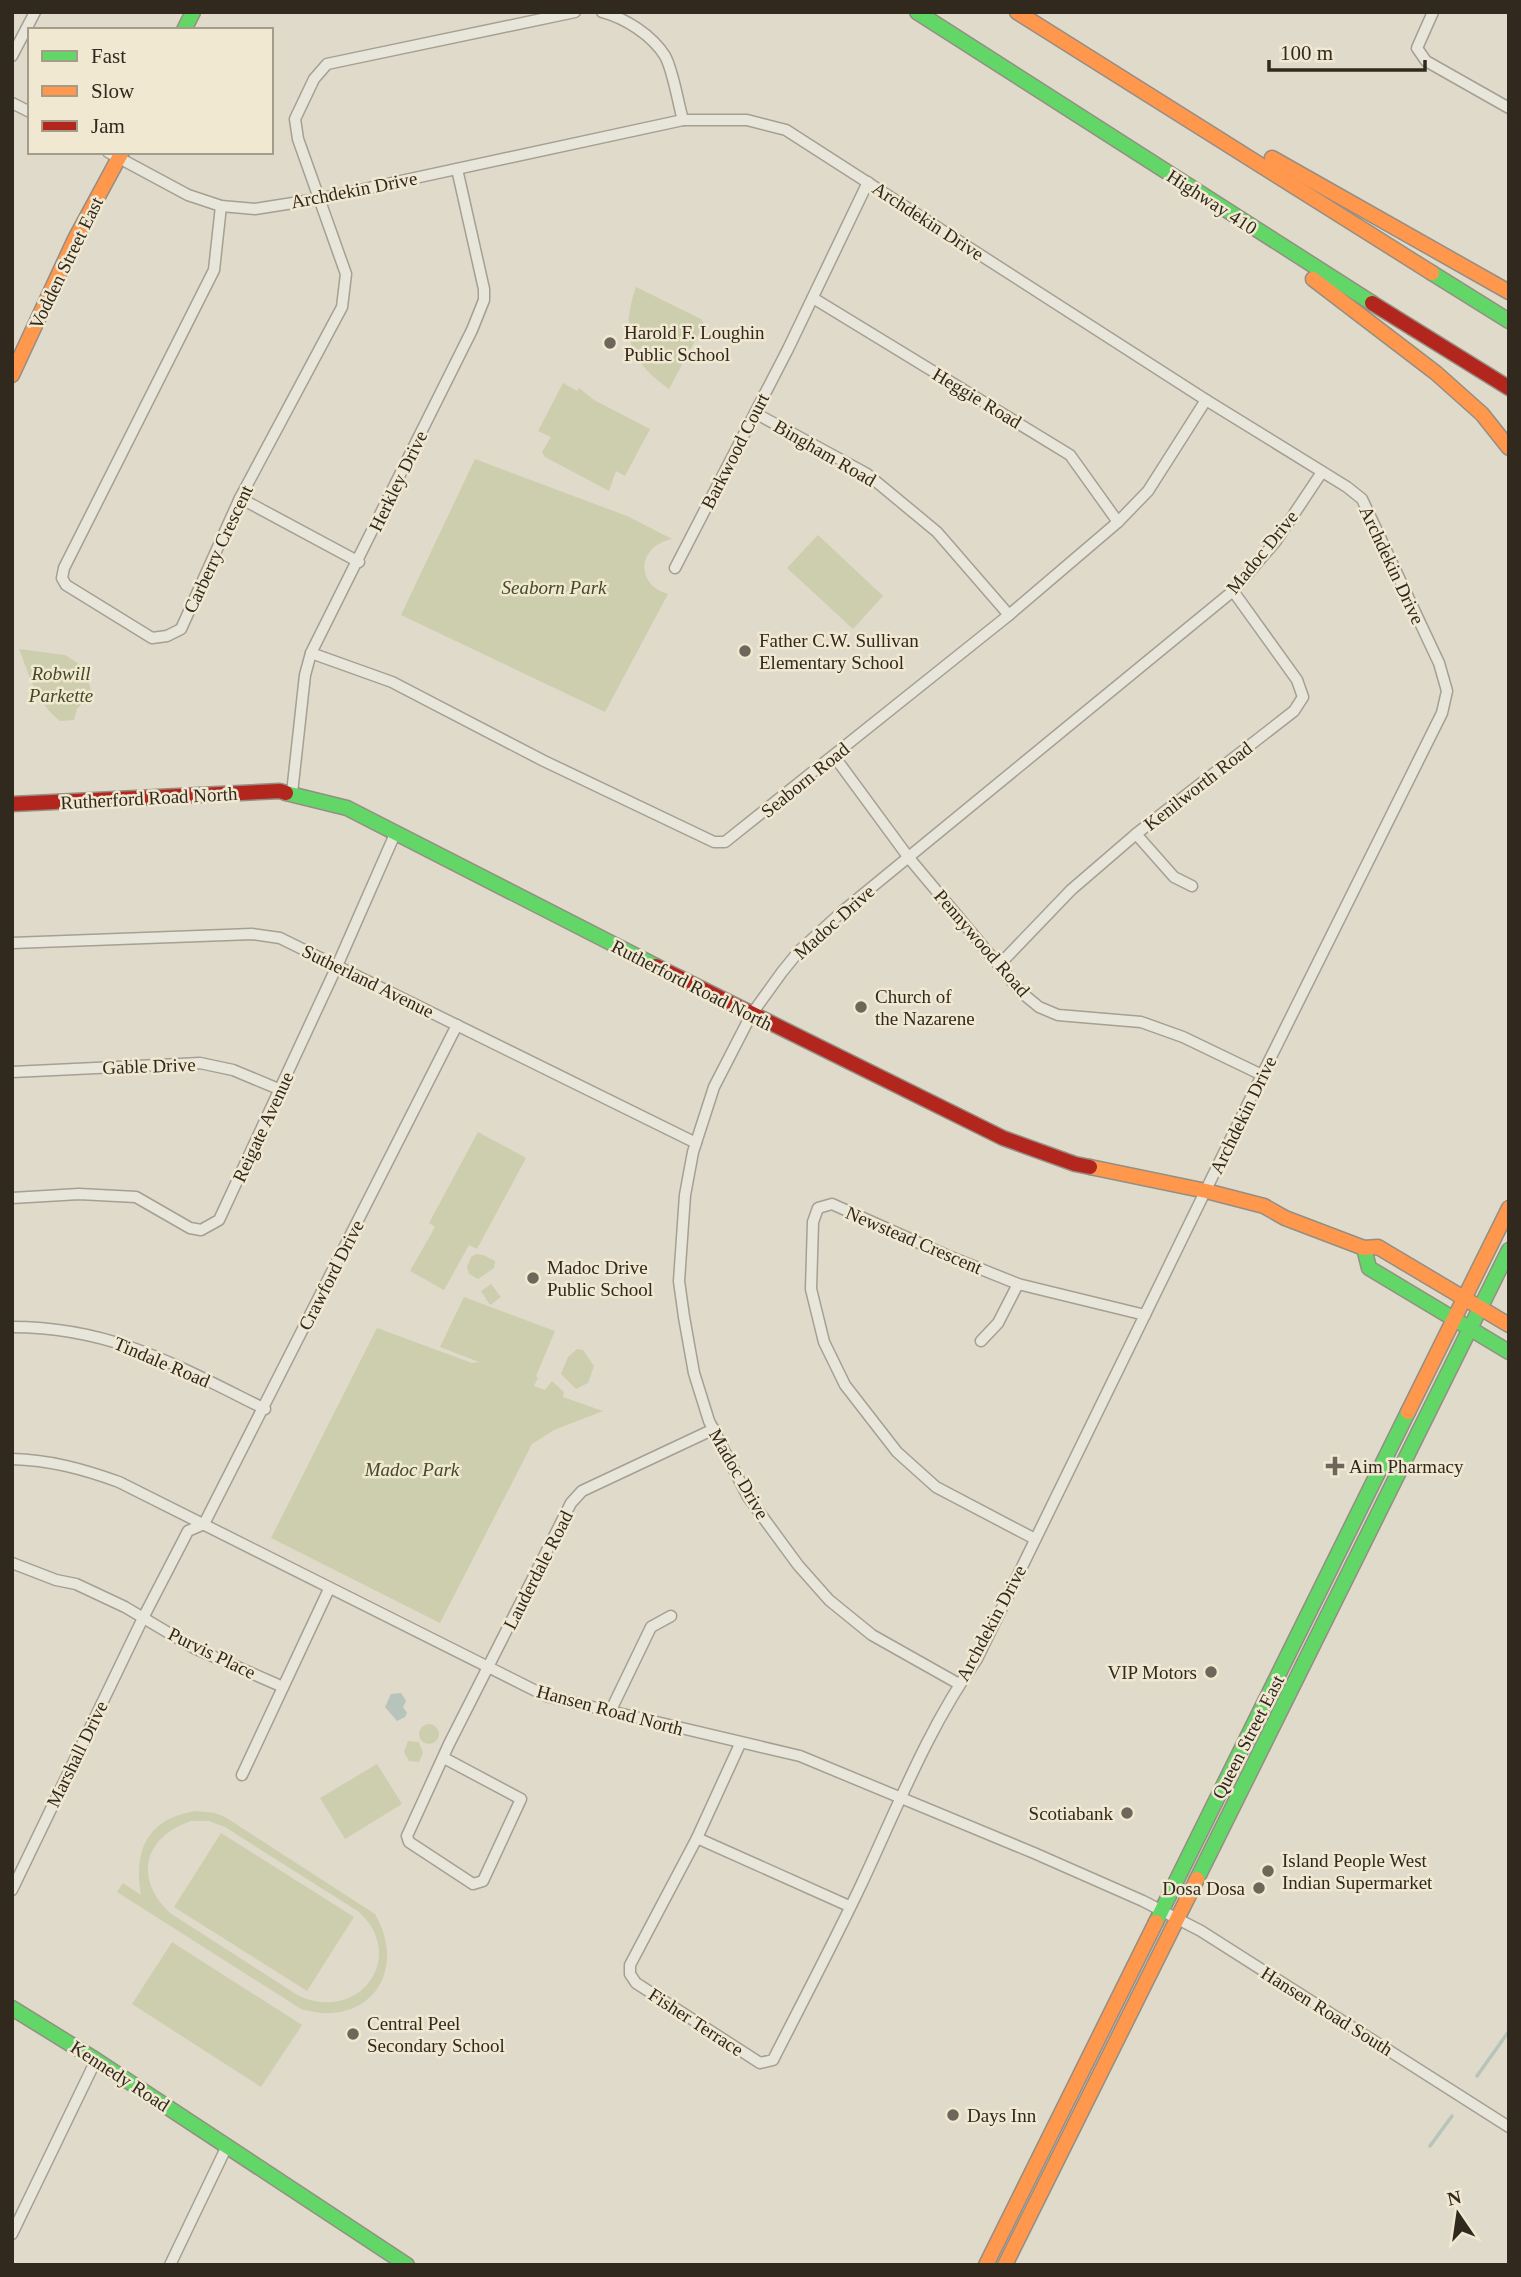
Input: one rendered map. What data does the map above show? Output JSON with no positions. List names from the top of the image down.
{
  "streets": {
    "main road": [
      "Highway 410",
      "Vodden Street East",
      "Rutherford Road North",
      "Queen Street East",
      "Kennedy Road"
    ],
    "street": [
      "Archdekin Drive",
      "Heggie Road",
      "Barkwood Court",
      "Bingham Road",
      "Herkley Drive",
      "Carberry Crescent",
      "Madoc Drive",
      "Seaborn Road",
      "Kenilworth Road",
      "Pennywood Road",
      "Sutherland Avenue",
      "Gable Drive",
      "Reigate Avenue",
      "Newstead Crescent",
      "Crawford Drive",
      "Tindale Road",
      "Lauderdale Road",
      "Purvis Place",
      "Hansen Road North",
      "Marshall Drive",
      "Hansen Road South",
      "Fisher Terrace"
    ]
  },
  "crossings": [
    ["Archdekin Drive", "Vodden Street East"],
    ["Archdekin Drive", "Barkwood Court"],
    ["Archdekin Drive", "Herkley Drive"],
    ["Archdekin Drive", "Carberry Crescent"],
    ["Archdekin Drive", "Madoc Drive"],
    ["Archdekin Drive", "Seaborn Road"],
    ["Archdekin Drive", "Rutherford Road North"],
    ["Archdekin Drive", "Pennywood Road"],
    ["Archdekin Drive", "Newstead Crescent"],
    ["Archdekin Drive", "Hansen Road North"],
    ["Archdekin Drive", "Fisher Terrace"],
    ["Heggie Road", "Barkwood Court"],
    ["Heggie Road", "Seaborn Road"],
    ["Barkwood Court", "Bingham Road"],
    ["Bingham Road", "Seaborn Road"],
    ["Herkley Drive", "Seaborn Road"],
    ["Herkley Drive", "Rutherford Road North"],
    ["Madoc Drive", "Kenilworth Road"],
    ["Madoc Drive", "Rutherford Road North"],
    ["Madoc Drive", "Pennywood Road"],
    ["Madoc Drive", "Sutherland Avenue"],
    ["Madoc Drive", "Lauderdale Road"],
    ["Seaborn Road", "Pennywood Road"],
    ["Kenilworth Road", "Pennywood Road"],
    ["Rutherford Road North", "Reigate Avenue"],
    ["Rutherford Road North", "Queen Street East"],
    ["Sutherland Avenue", "Reigate Avenue"],
    ["Sutherland Avenue", "Crawford Drive"],
    ["Gable Drive", "Reigate Avenue"],
    ["Crawford Drive", "Tindale Road"],
    ["Crawford Drive", "Hansen Road North"],
    ["Crawford Drive", "Marshall Drive"],
    ["Lauderdale Road", "Hansen Road North"],
    ["Purvis Place", "Marshall Drive"],
    ["Hansen Road North", "Marshall Drive"],
    ["Hansen Road North", "Hansen Road South"],
    ["Hansen Road North", "Fisher Terrace"],
    ["Queen Street East", "Hansen Road South"]
  ],
  "parks": ["Seaborn Park", "Robwill Parkette", "Madoc Park"],
  "places": {
    "other": [
      "Harold F. Loughin Public School",
      "Father C.W. Sullivan Elementary School",
      "Church of the Nazarene",
      "Madoc Drive Public School",
      "VIP Motors",
      "Scotiabank",
      "Island People West Indian Supermarket",
      "Dosa Dosa",
      "Central Peel Secondary School",
      "Days Inn"
    ],
    "health": ["Aim Pharmacy"]
  },
  "legend": ["Fast", "Slow", "Jam"],
  "scale_bar": "100 m",
  "north": "top"
}
